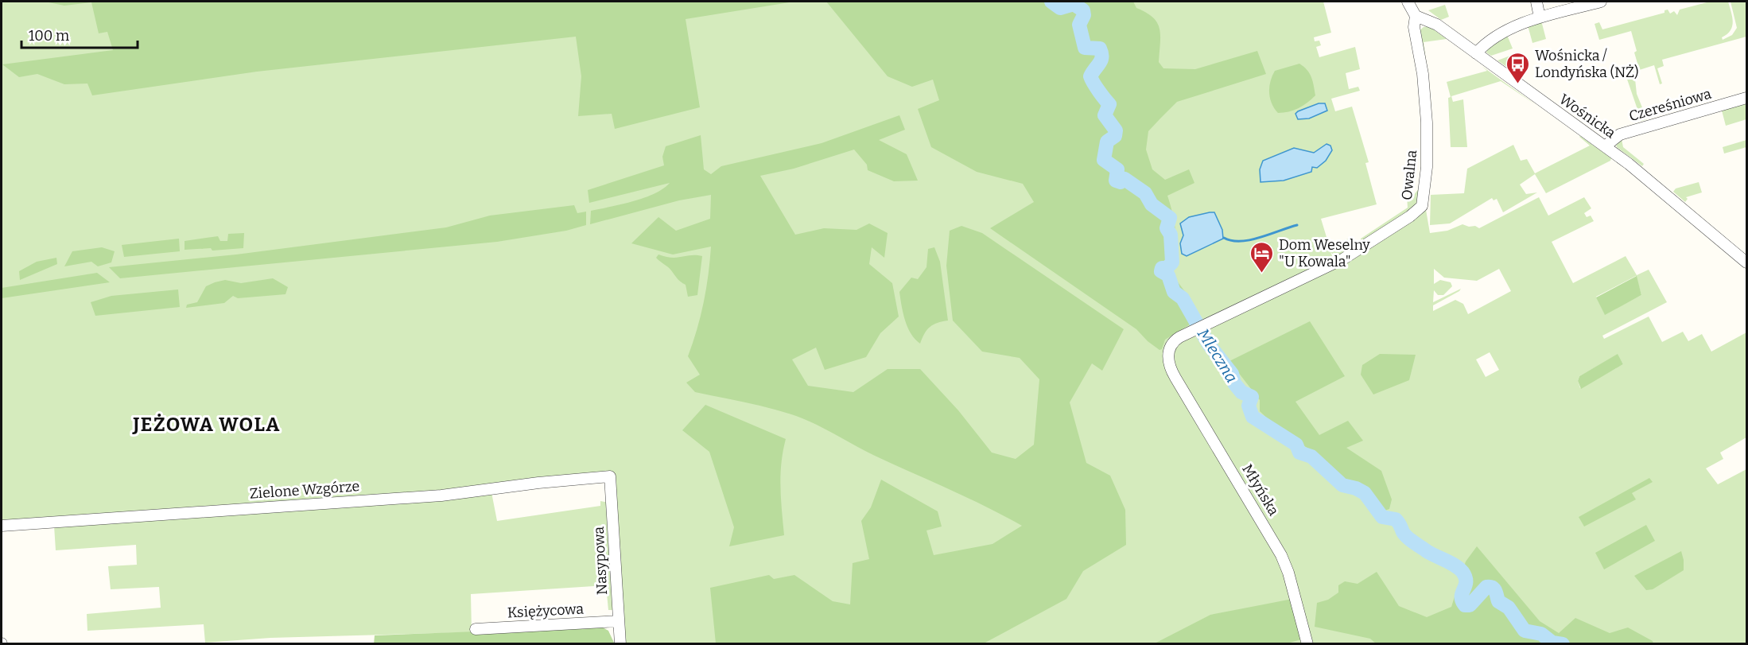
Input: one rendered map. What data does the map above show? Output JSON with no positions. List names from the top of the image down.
{
  "streets": {
    "street": [
      "Czereśniowa",
      "Wośnicka",
      "Owalna",
      "Zielone Wzgórze",
      "Młyńska",
      "Nasypowa",
      "Księżycowa"
    ]
  },
  "crossings": [
    ["Czereśniowa", "Wośnicka"],
    ["Wośnicka", "Owalna"],
    ["Owalna", "Młyńska"],
    ["Zielone Wzgórze", "Nasypowa"],
    ["Nasypowa", "Księżycowa"]
  ],
  "districts": ["JEŻOWA WOLA"],
  "water": ["Mleczna"],
  "places": {
    "bus stop": ["Wośnicka / Londyńska (NŻ)"],
    "hotel": ["Dom Weselny \"U Kowala\""]
  },
  "scale_bar": "100 m"
}
